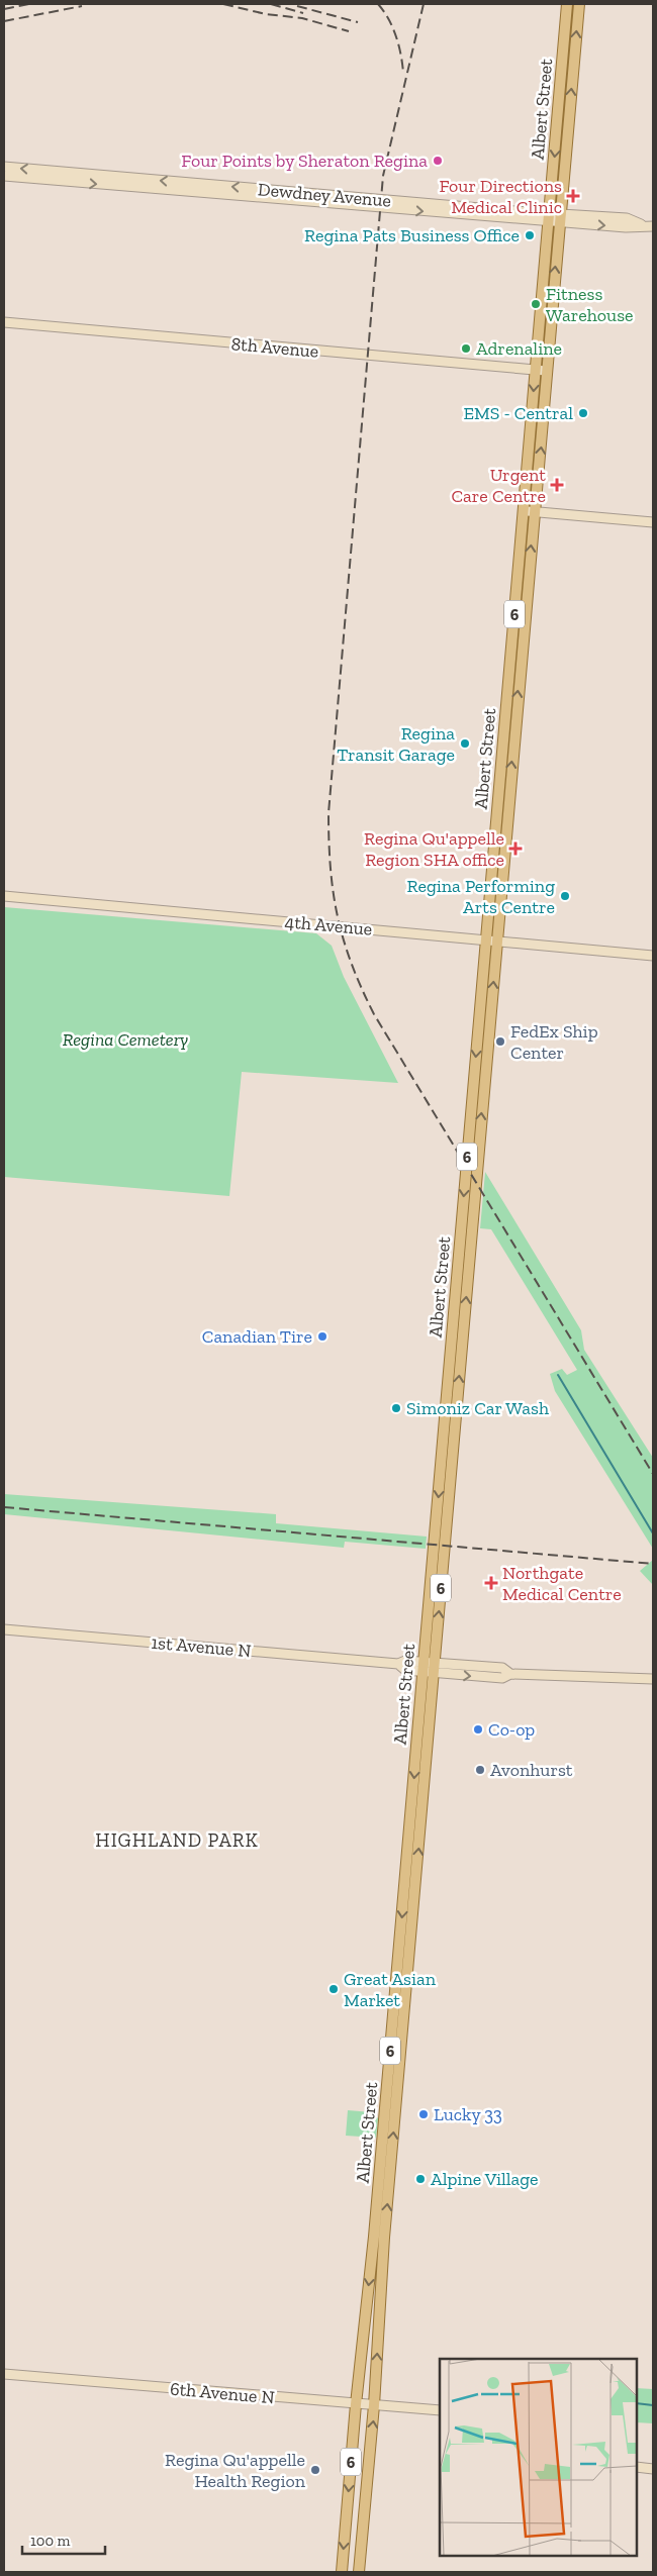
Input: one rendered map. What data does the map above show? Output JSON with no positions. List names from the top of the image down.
{
  "streets": {
    "main road": ["Albert Street", "6"],
    "street": [
      "Dewdney Avenue",
      "8th Avenue",
      "4th Avenue",
      "1st Avenue N",
      "6th Avenue N"
    ]
  },
  "crossings": [
    ["Albert Street", "Dewdney Avenue"],
    ["Albert Street", "8th Avenue"],
    ["Albert Street", "4th Avenue"],
    ["Albert Street", "1st Avenue N"],
    ["Albert Street", "6th Avenue N"]
  ],
  "districts": ["HIGHLAND PARK"],
  "parks": ["Regina Cemetery"],
  "places": {
    "other": [
      "Four Points by Sheraton Regina",
      "Regina Pats Business Office",
      "Fitness Warehouse",
      "Adrenaline",
      "EMS - Central",
      "Regina Transit Garage",
      "Regina Performing Arts Centre",
      "FedEx Ship Center",
      "Canadian Tire",
      "Simoniz Car Wash",
      "Co-op",
      "Avonhurst",
      "Great Asian Market",
      "Lucky 33",
      "Alpine Village",
      "Regina Qu'appelle Health Region"
    ],
    "health": [
      "Four Directions Medical Clinic",
      "Urgent Care Centre",
      "Regina Qu'appelle Region SHA office",
      "Northgate Medical Centre"
    ]
  },
  "scale_bar": "100 m"
}
